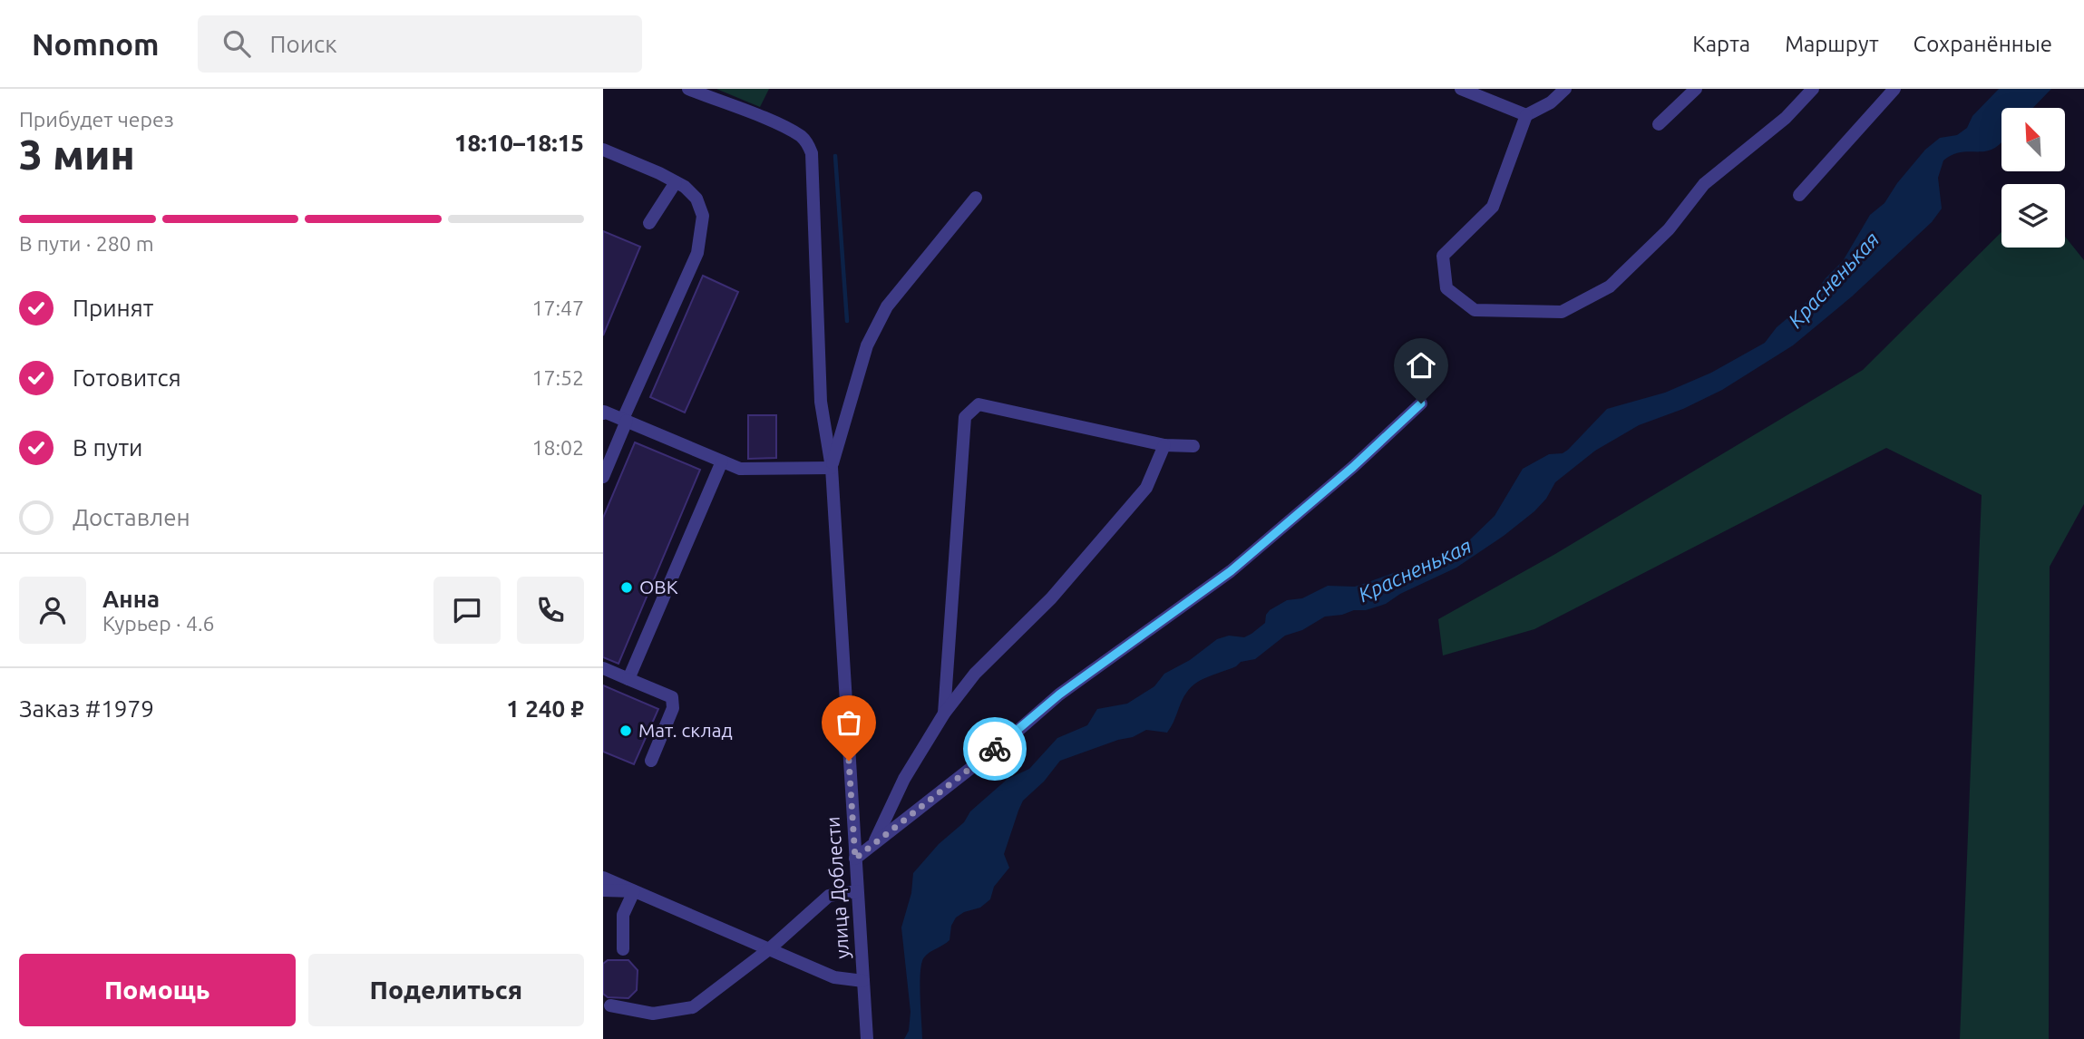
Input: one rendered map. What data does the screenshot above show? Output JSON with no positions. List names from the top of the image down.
{
  "streets": {
    "street": ["улица Доблести"]
  },
  "water": ["Красненькая"],
  "places": ["ОВК", "Мат. склад"],
  "north": "top left",
  "page": {
    "header": "Nomnom",
    "search": "Поиск",
    "nav": ["Карта", "Маршрут", "Сохранённые"],
    "heading": ["3 мин", "Прибудет через", "18:10–18:15"],
    "panel": [
      "Анна",
      "Курьер · 4.6",
      "Заказ #1979",
      "1 240 ₽"
    ],
    "bar": "В пути · 280 m",
    "list": [
      ["Принят", "17:47"],
      ["Готовится", "17:52"],
      ["В пути", "18:02"],
      "Доставлен"
    ],
    "buttons": ["Помощь", "Поделиться"]
  }
}
